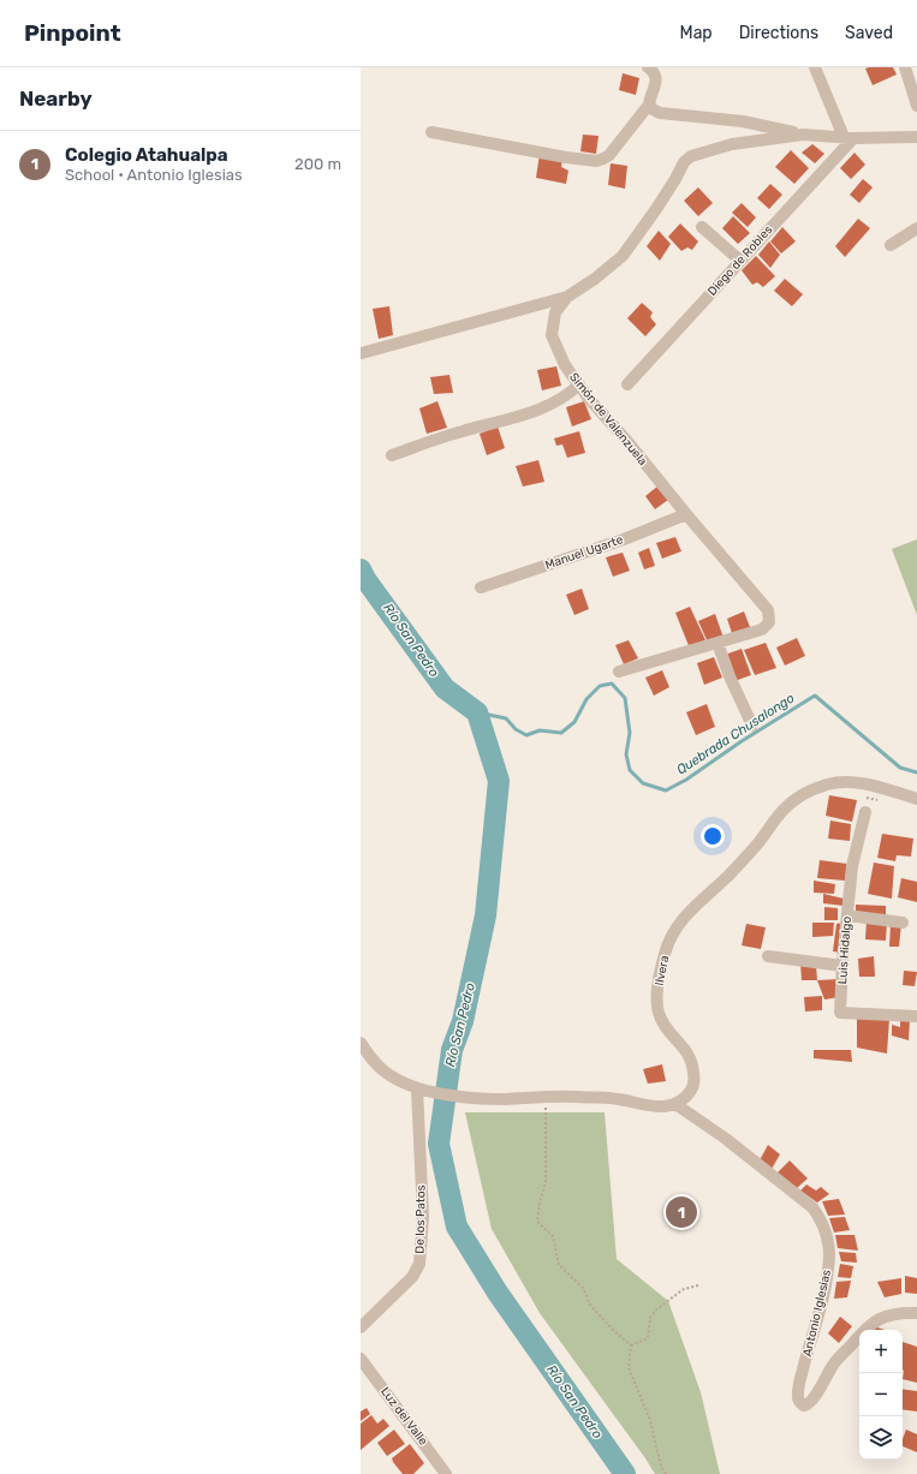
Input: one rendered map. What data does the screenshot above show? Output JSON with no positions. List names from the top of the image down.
{
  "streets": {
    "street": [
      "Diego de Robles",
      "Simón de Valenzuela",
      "Manuel Ugarte",
      "Luis Hidalgo",
      "Ilvera",
      "De los Patos",
      "Antonio Iglesias",
      "Luz del Valle"
    ]
  },
  "crossings": [
    ["Diego de Robles", "Simón de Valenzuela"],
    ["Simón de Valenzuela", "Manuel Ugarte"],
    ["Ilvera", "Antonio Iglesias"]
  ],
  "water": ["Río San Pedro", "Quebrada Chusalongo"],
  "page": {
    "header": "Pinpoint",
    "nav": ["Map", "Directions", "Saved"],
    "heading": "Nearby",
    "list": [
      {
        "mark": "1",
        "name": "Colegio Atahualpa",
        "note": "School · Antonio Iglesias",
        "value": "200 m"
      }
    ],
    "pins": "1",
    "map_buttons": ["+", "−"]
  }
}
